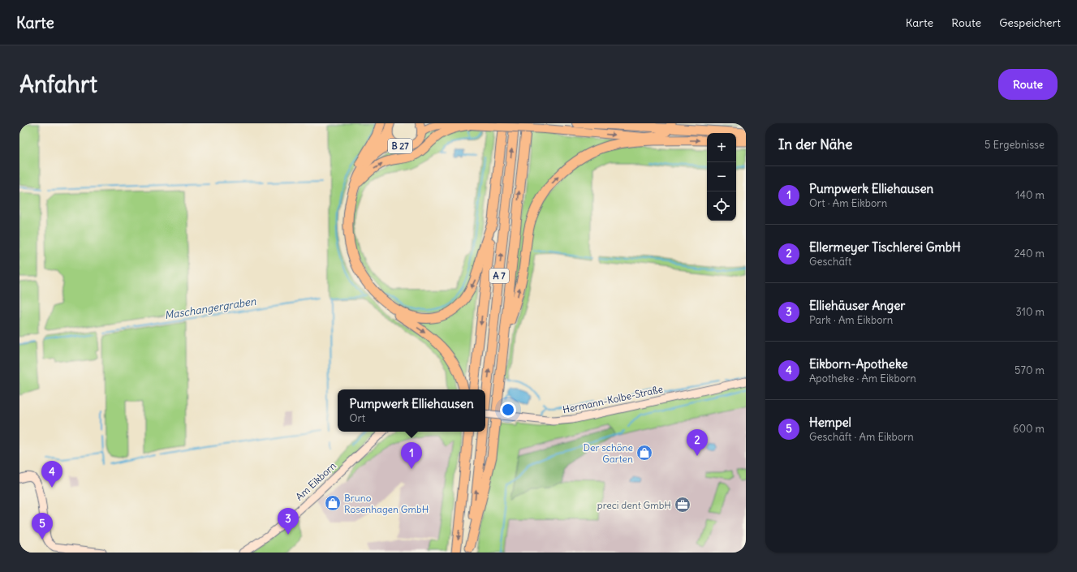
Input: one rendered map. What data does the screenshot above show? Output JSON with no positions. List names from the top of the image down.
{
  "streets": {
    "highway": ["B 27", "A 7"],
    "street": ["Hermann-Kolbe-Straße", "Am Eikborn"]
  },
  "water": ["Maschangergraben"],
  "places": {
    "shop": ["Der schöne Garten", "Bruno Rosenhagen GmbH"],
    "office": ["preci dent GmbH"]
  },
  "page": {
    "header": "Karte",
    "nav": ["Karte", "Route", "Gespeichert"],
    "buttons": "Route",
    "title": "Anfahrt",
    "heading": ["In der Nähe", "5 Ergebnisse"],
    "map_buttons": ["+", "−"],
    "list": [
      {
        "mark": "1",
        "name": "Pumpwerk Elliehausen",
        "note": "Ort · Am Eikborn",
        "value": "140 m"
      },
      {
        "mark": "2",
        "name": "Ellermeyer Tischlerei GmbH",
        "note": "Geschäft",
        "value": "240 m"
      },
      {
        "mark": "3",
        "name": "Elliehäuser Anger",
        "note": "Park · Am Eikborn",
        "value": "310 m"
      },
      {
        "mark": "4",
        "name": "Eikborn-Apotheke",
        "note": "Apotheke · Am Eikborn",
        "value": "570 m"
      },
      {
        "mark": "5",
        "name": "Hempel",
        "note": "Geschäft · Am Eikborn",
        "value": "600 m"
      }
    ],
    "popup": ["Pumpwerk Elliehausen", "Ort"],
    "pins": [
      "2",
      "1",
      "4",
      "3",
      "5"
    ]
  }
}
